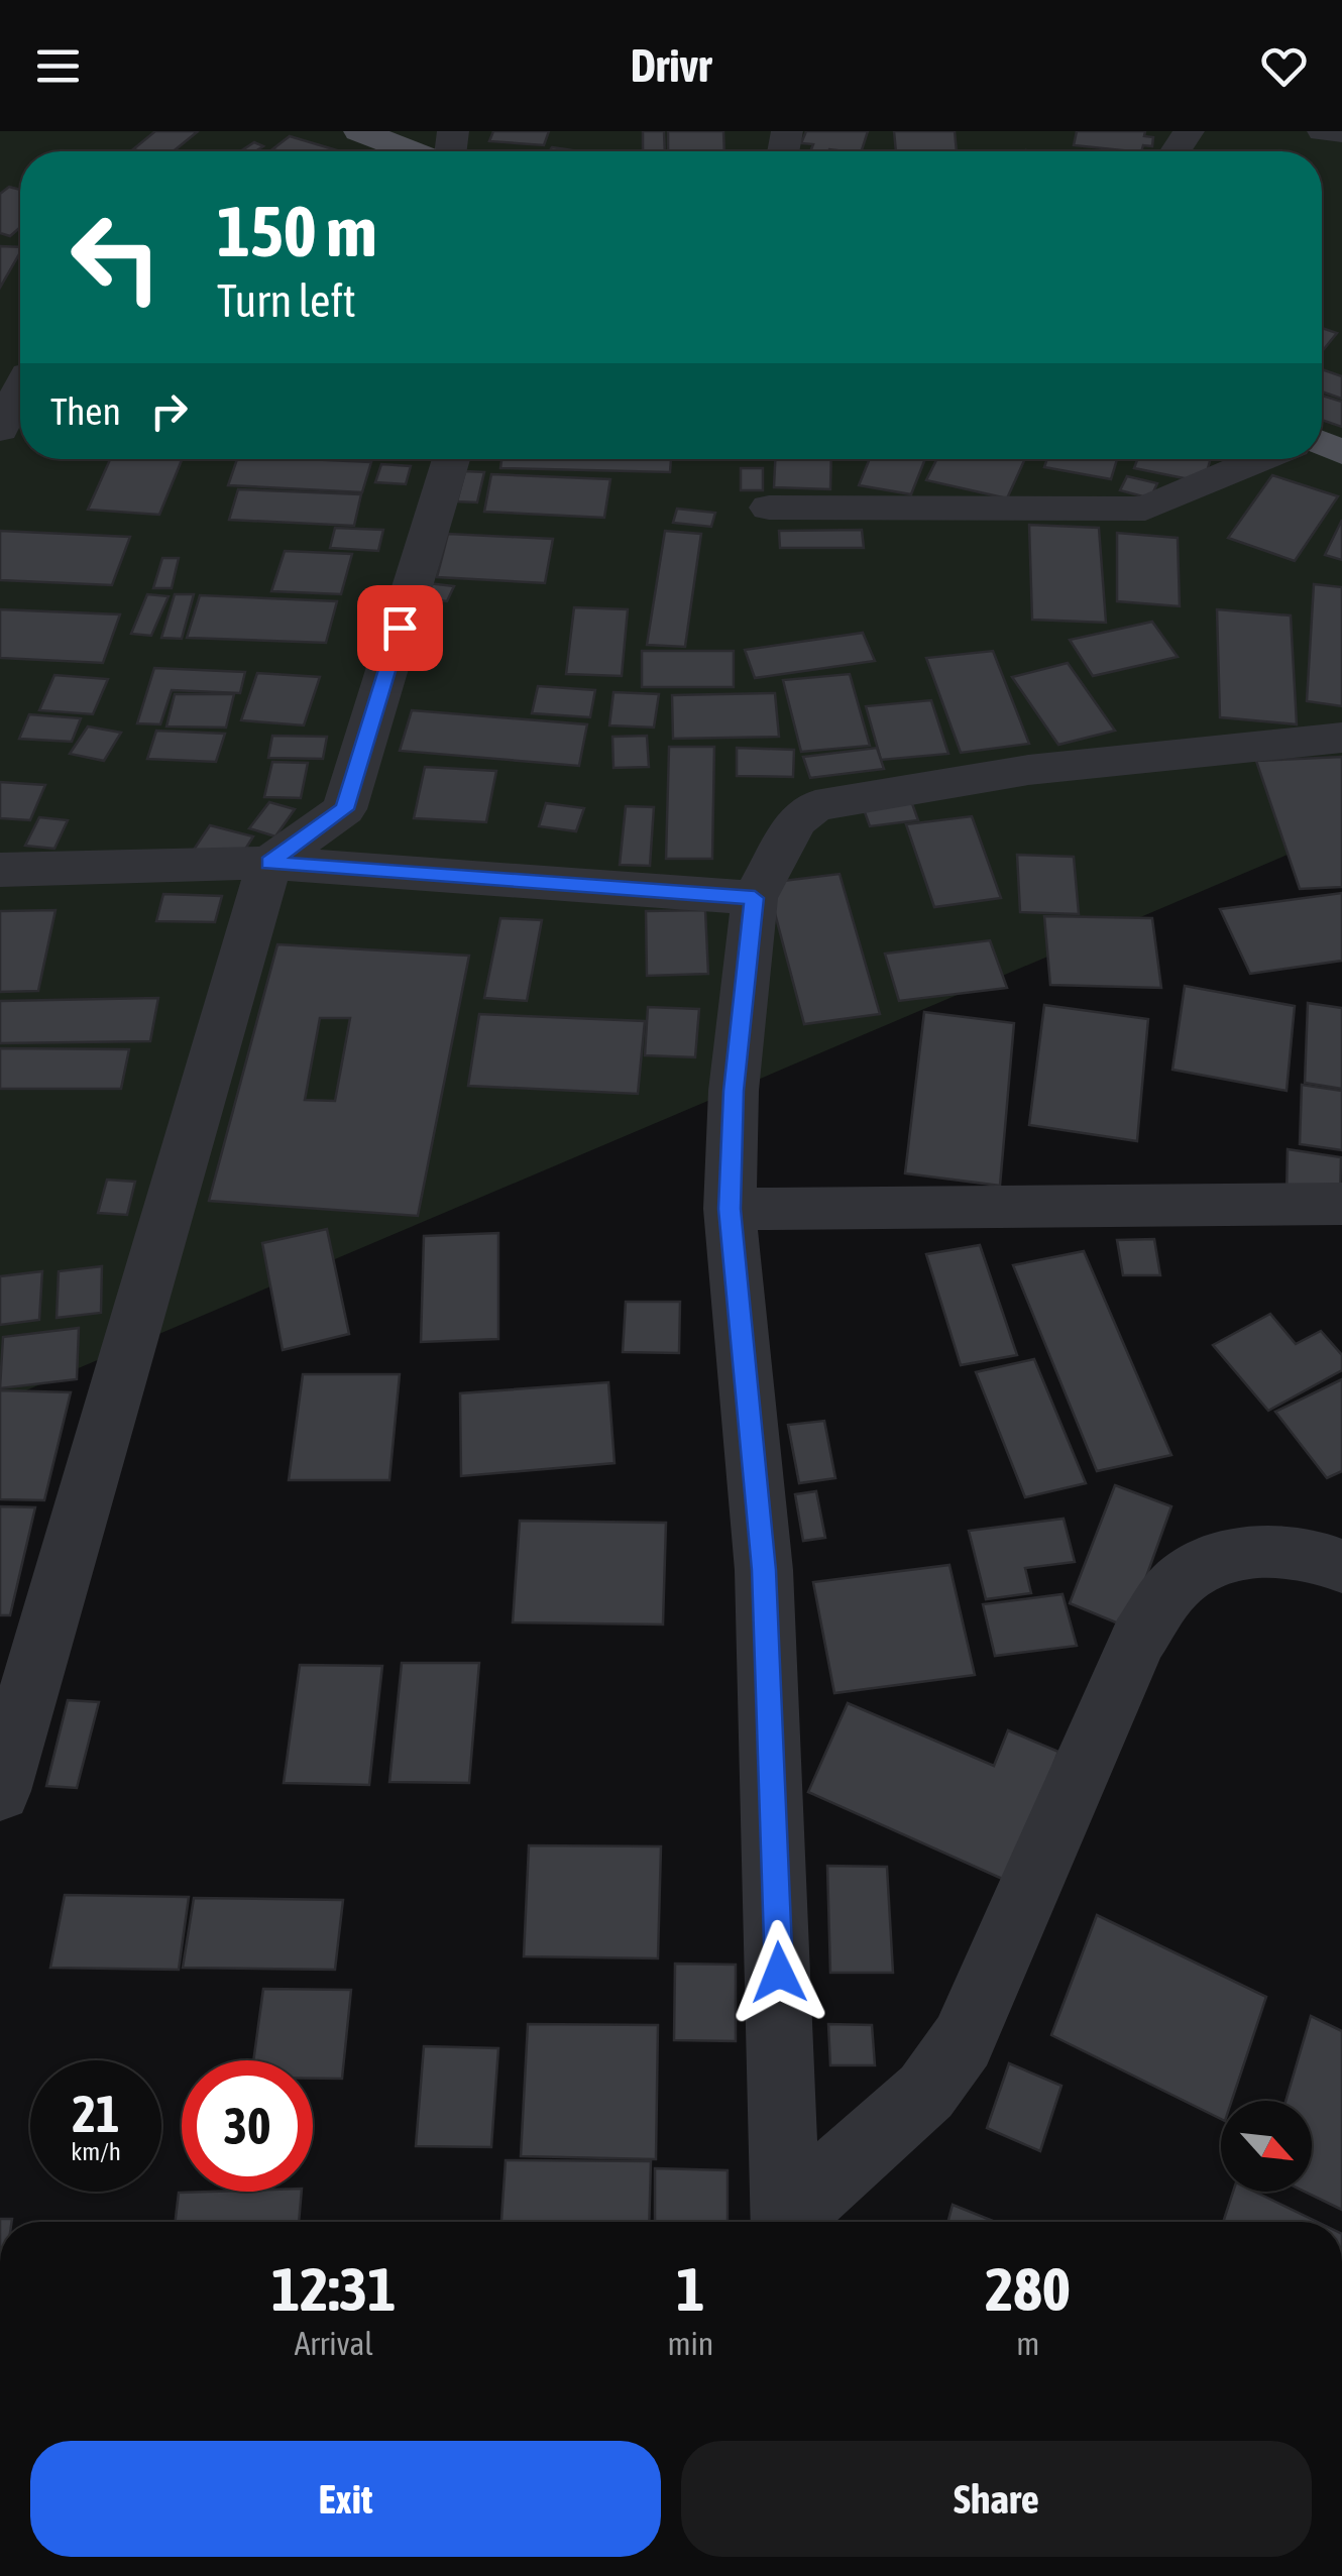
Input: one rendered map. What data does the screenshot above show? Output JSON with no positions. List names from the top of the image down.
{
  "north": "bottom right",
  "page": {
    "header": "Drivr",
    "turn": ["150 m", "Turn left"],
    "then": "Then",
    "speed": "21 km/h",
    "limit": "30",
    "eta": [
      "12:31",
      "Arrival",
      "1",
      "min",
      "280",
      "m"
    ],
    "buttons": ["Exit", "Share"]
  }
}
